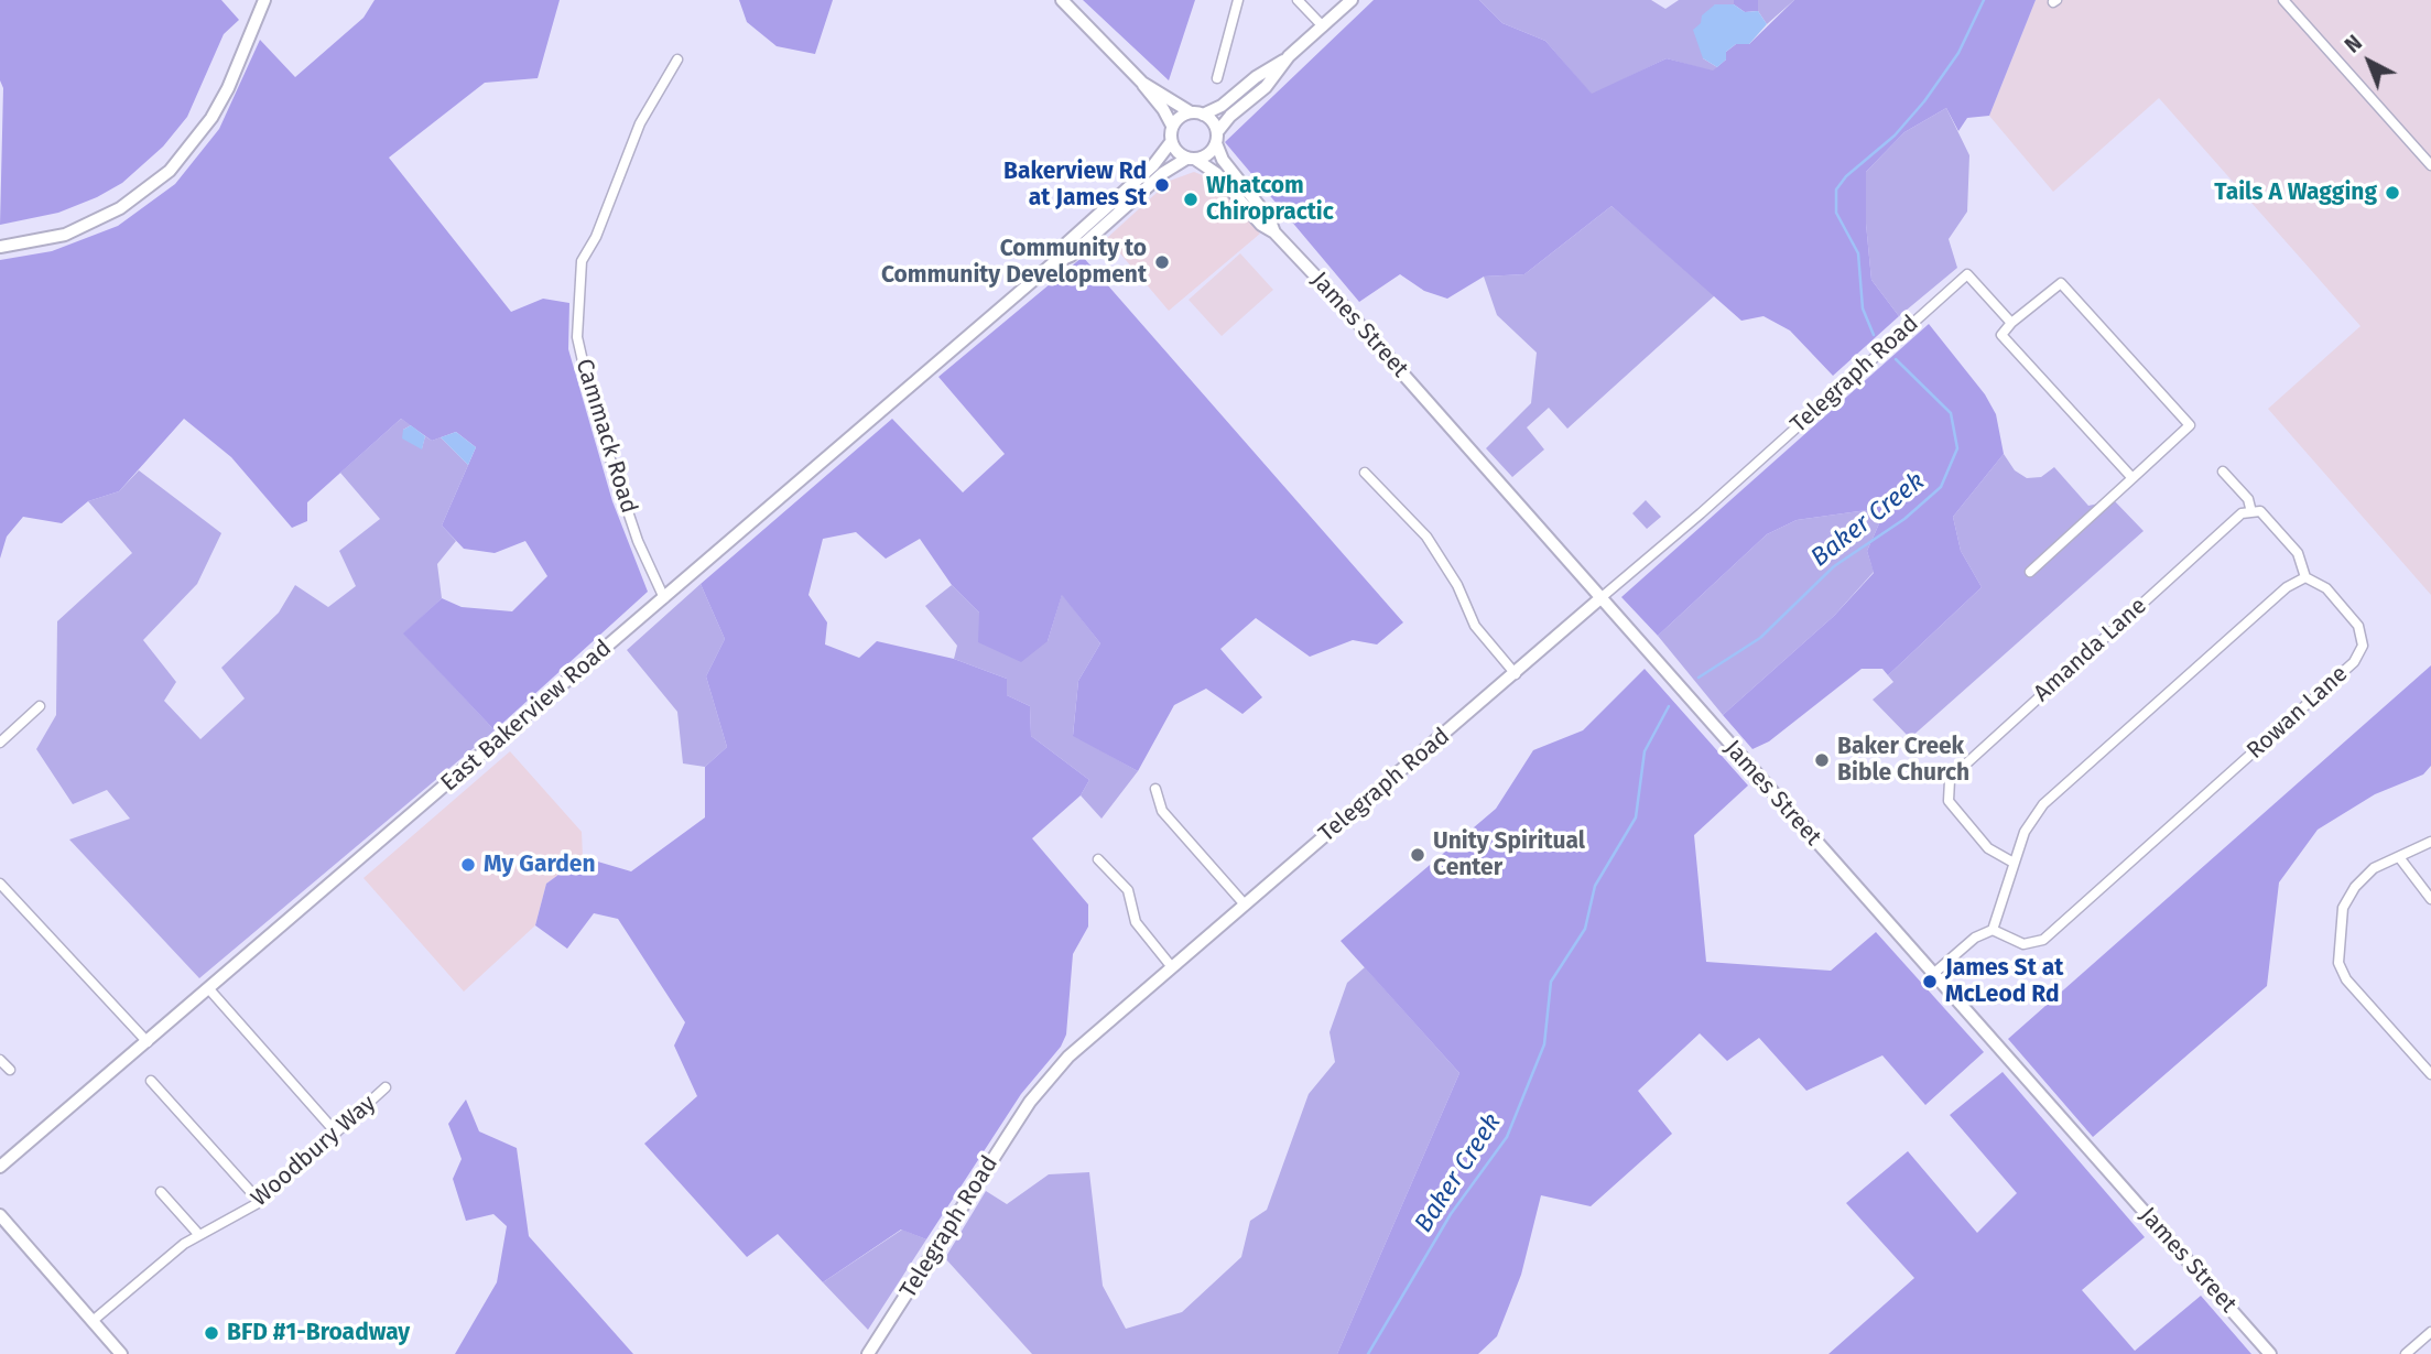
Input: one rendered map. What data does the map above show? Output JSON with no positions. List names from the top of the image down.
{
  "streets": {
    "main road": ["James Street", "Telegraph Road", "East Bakerview Road"],
    "street": [
      "Cammack Road",
      "Amanda Lane",
      "Rowan Lane",
      "Woodbury Way"
    ]
  },
  "crossings": [
    ["James Street", "Telegraph Road"],
    ["James Street", "East Bakerview Road"],
    ["Cammack Road", "East Bakerview Road"]
  ],
  "water": ["Baker Creek"],
  "places": [
    "Bakerview Rd at James St",
    "Tails A Wagging",
    "Whatcom Chiropractic",
    "Community to Community Development",
    "Baker Creek Bible Church",
    "Unity Spiritual Center",
    "My Garden",
    "James St at McLeod Rd",
    "BFD #1-Broadway"
  ],
  "north": "top left"
}
